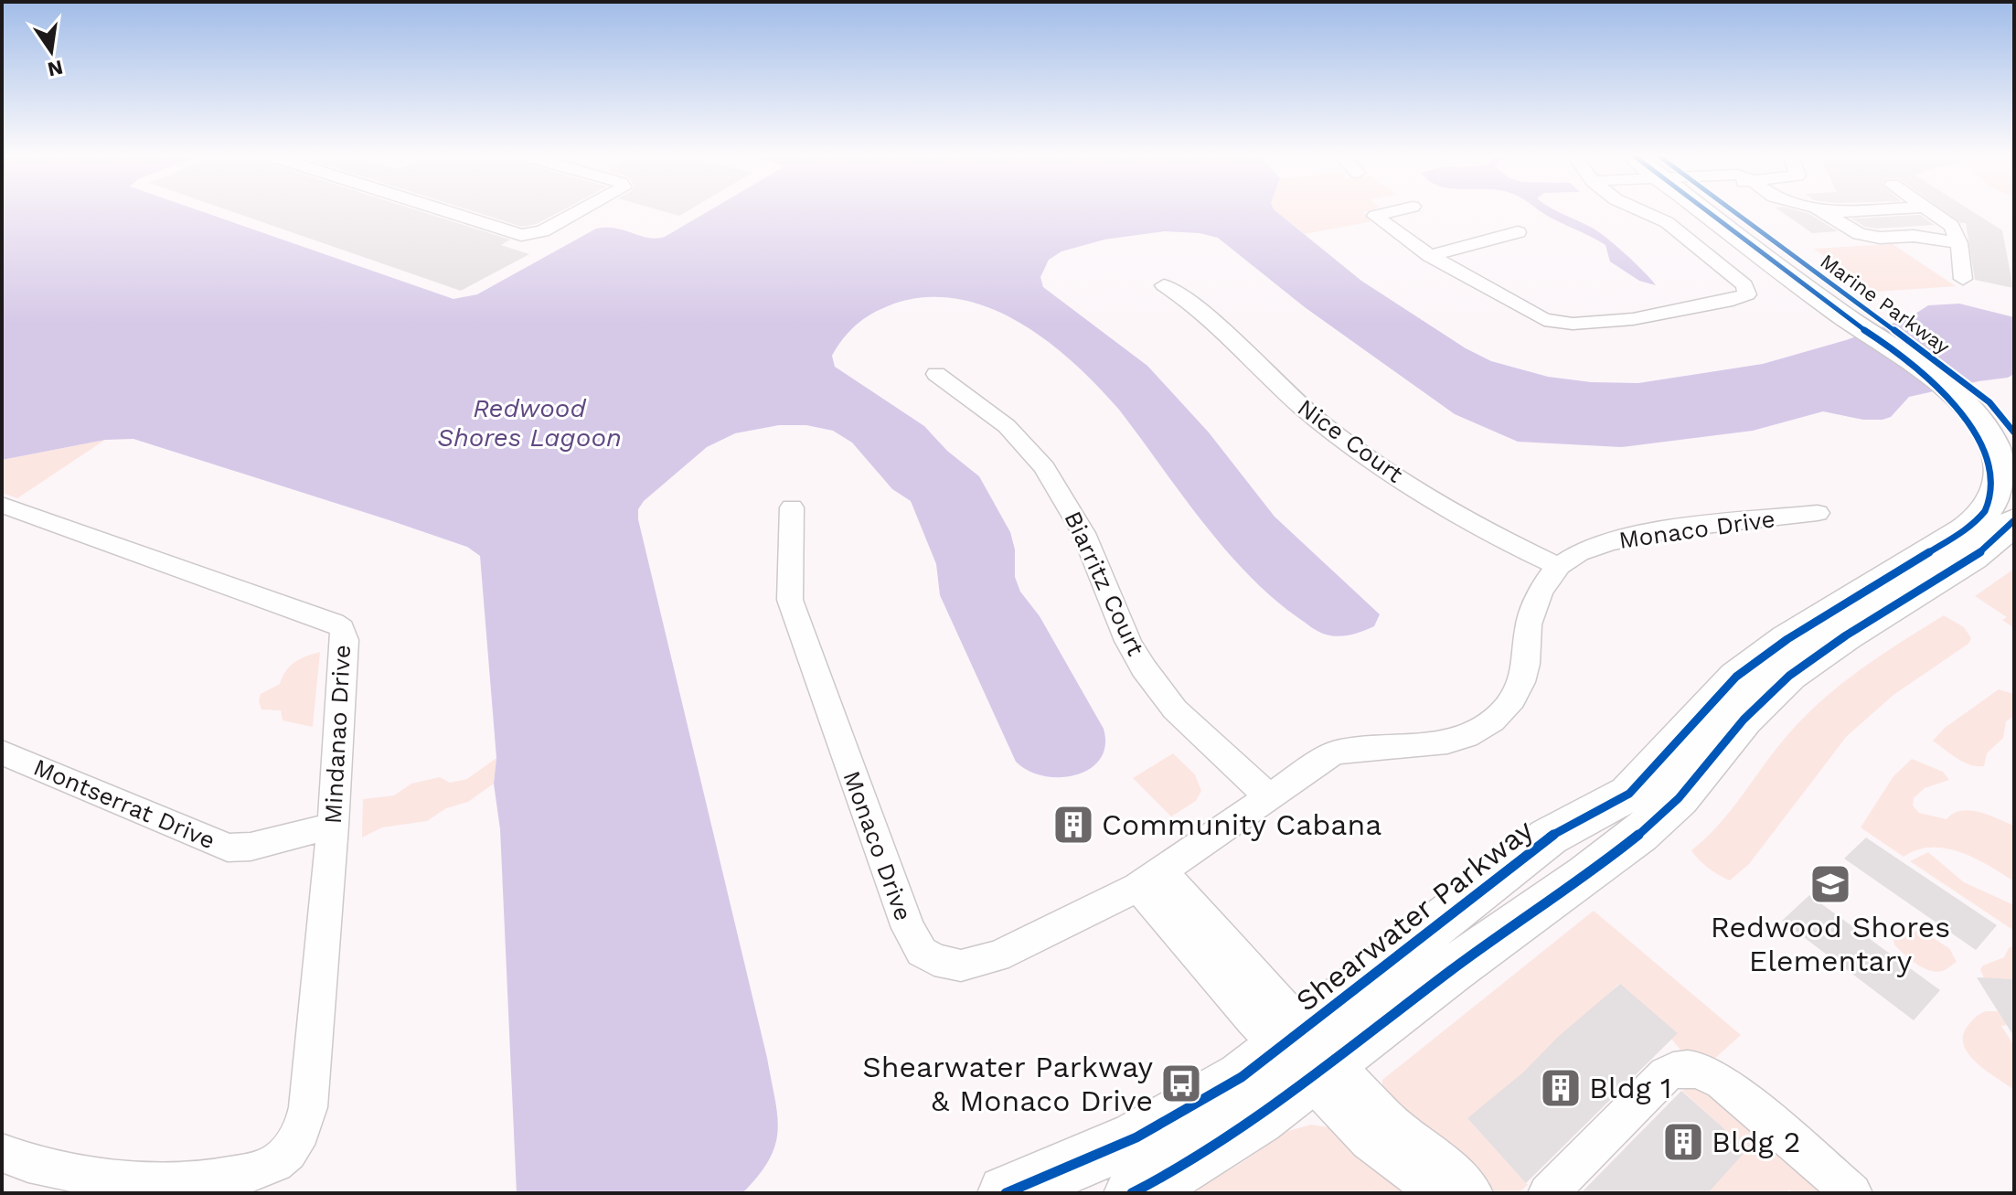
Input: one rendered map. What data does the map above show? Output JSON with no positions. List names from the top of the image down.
{
  "streets": {
    "main road": ["Marine Parkway", "Shearwater Parkway"],
    "street": [
      "Nice Court",
      "Monaco Drive",
      "Biarritz Court",
      "Mindanao Drive",
      "Montserrat Drive"
    ]
  },
  "crossings": [
    ["Marine Parkway", "Shearwater Parkway"],
    ["Nice Court", "Monaco Drive"],
    ["Monaco Drive", "Biarritz Court"],
    ["Mindanao Drive", "Montserrat Drive"]
  ],
  "water": ["Redwood Shores Lagoon"],
  "places": {
    "building": ["Community Cabana", "Bldg 1", "Bldg 2"],
    "school or university": ["Redwood Shores Elementary"],
    "bus stop": ["Shearwater Parkway & Monaco Drive"]
  },
  "north": "bottom"
}
